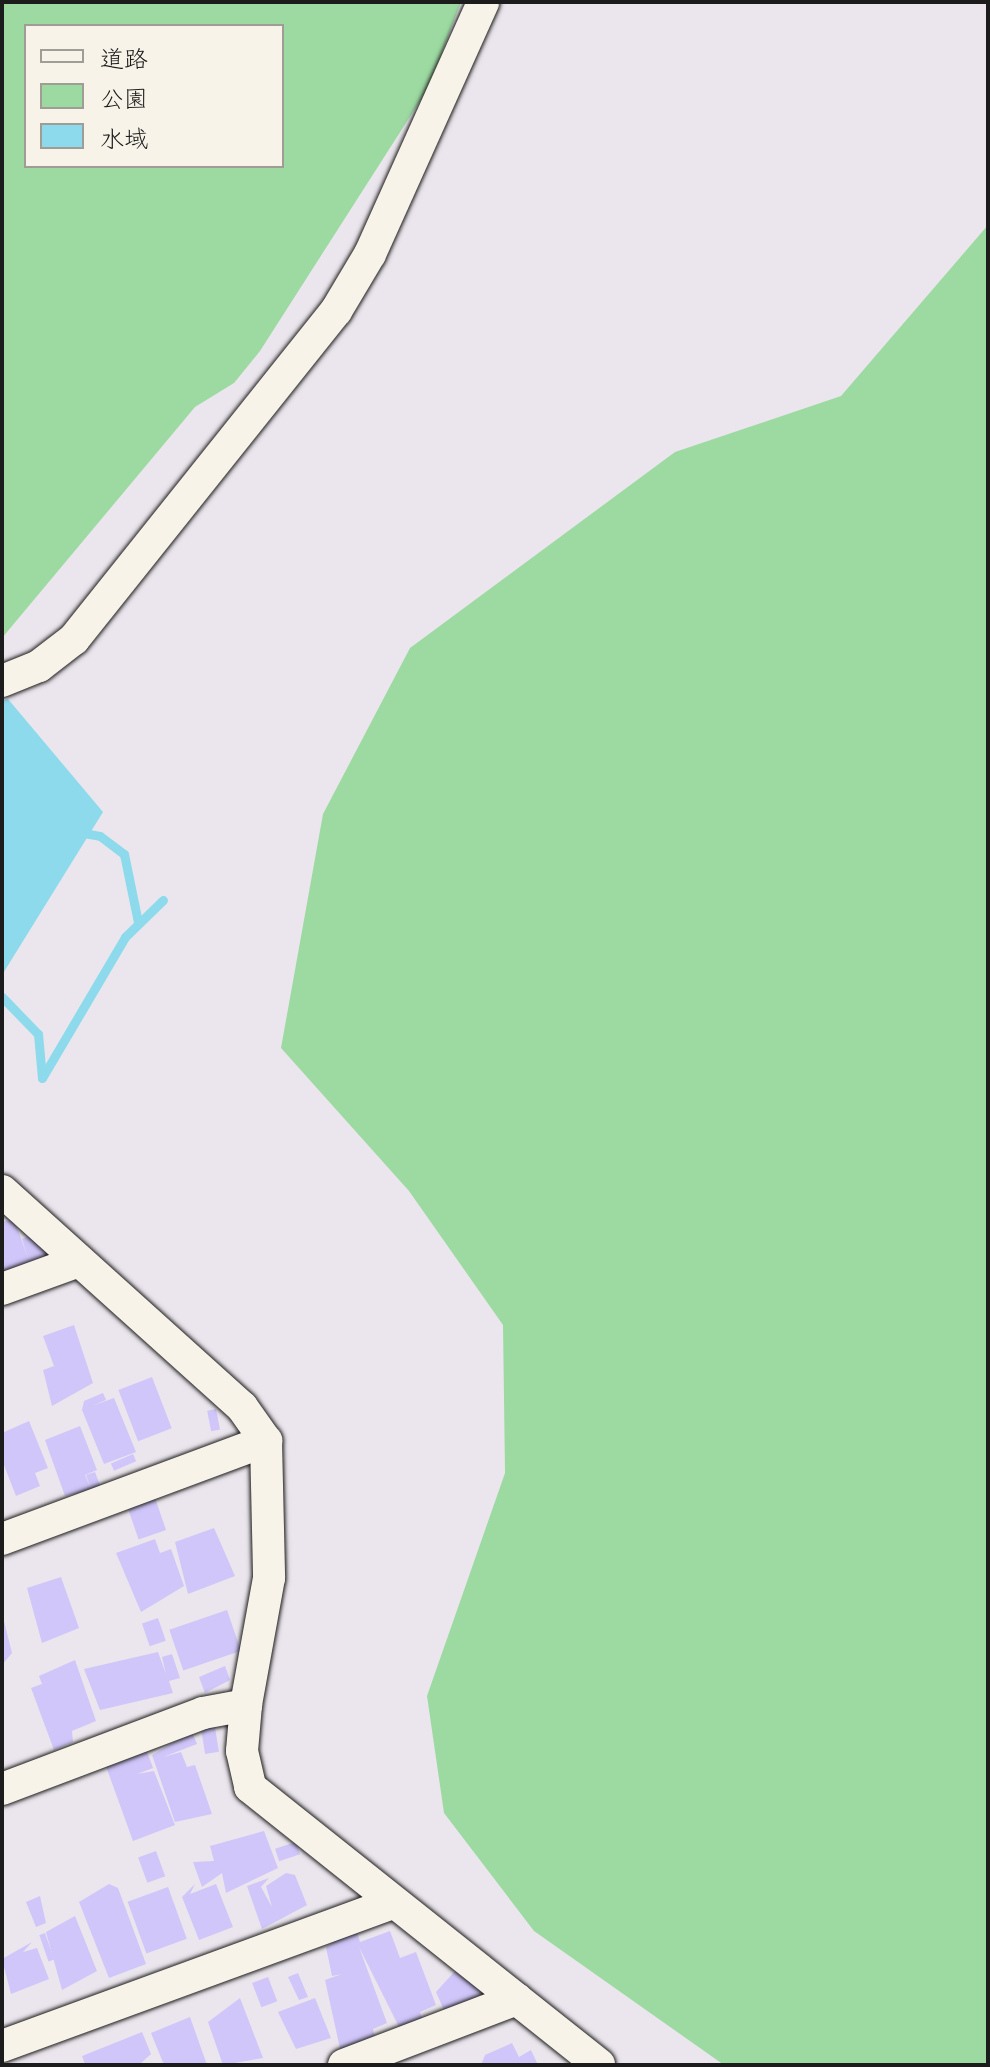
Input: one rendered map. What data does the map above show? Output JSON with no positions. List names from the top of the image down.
{
  "legend": ["道路", "公園", "水域"]
}
